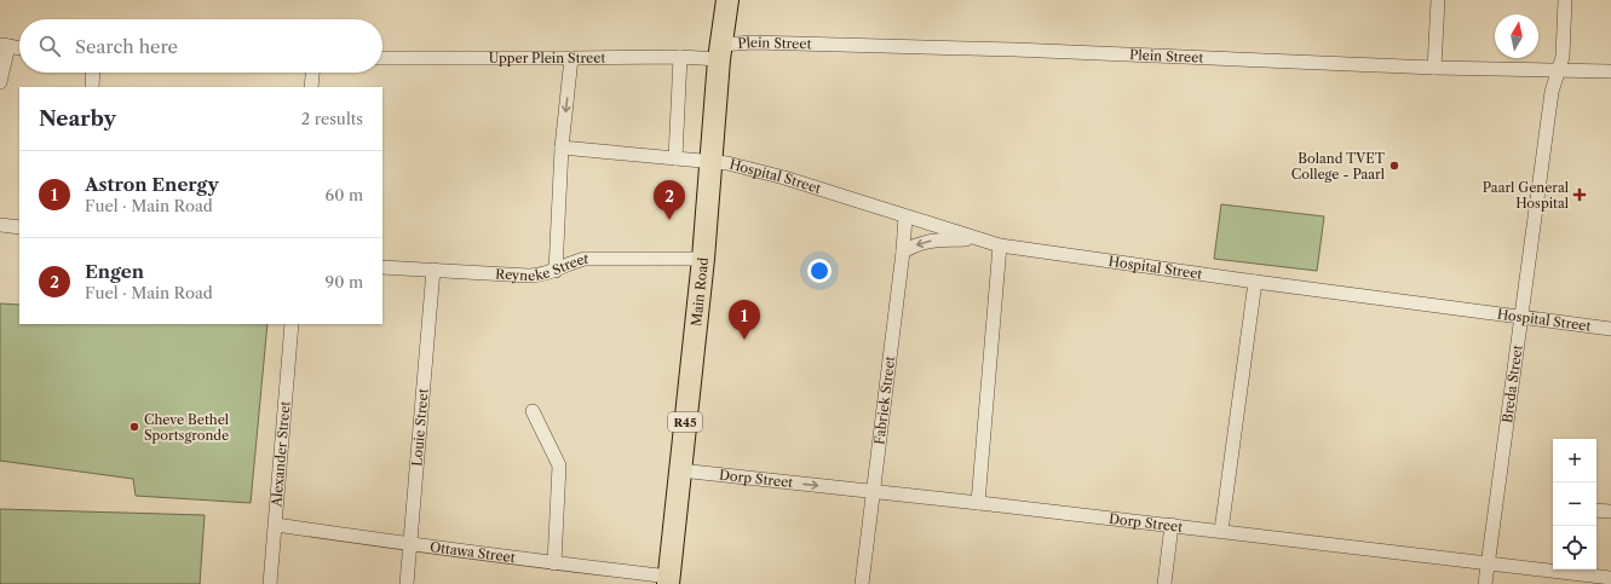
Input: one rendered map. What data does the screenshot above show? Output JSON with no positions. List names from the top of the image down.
{
  "streets": {
    "main road": ["Main Road", "R45"],
    "street": [
      "Plein Street",
      "Upper Plein Street",
      "Hospital Street",
      "Reyneke Street",
      "Breda Street",
      "Fabriek Street",
      "Louie Street",
      "Alexander Street",
      "Dorp Street",
      "Ottawa Street"
    ]
  },
  "crossings": [
    ["Plein Street", "Upper Plein Street"],
    ["Plein Street", "Main Road"],
    ["Plein Street", "Breda Street"],
    ["Upper Plein Street", "Main Road"],
    ["Hospital Street", "Main Road"],
    ["Hospital Street", "Breda Street"],
    ["Hospital Street", "Fabriek Street"],
    ["Reyneke Street", "Main Road"],
    ["Reyneke Street", "Louie Street"],
    ["Main Road", "Dorp Street"],
    ["Main Road", "Ottawa Street"],
    ["Breda Street", "Dorp Street"],
    ["Fabriek Street", "Dorp Street"],
    ["Louie Street", "Ottawa Street"],
    ["Alexander Street", "Ottawa Street"]
  ],
  "places": {
    "other": ["Boland TVET College - Paarl", "Cheve Bethel Sportsgronde"],
    "health": ["Paarl General Hospital"]
  },
  "north": "top",
  "page": {
    "search": "Search here",
    "heading": ["Nearby", "2 results"],
    "list": [
      {
        "mark": "1",
        "name": "Astron Energy",
        "note": "Fuel · Main Road",
        "value": "60 m"
      },
      {
        "mark": "2",
        "name": "Engen",
        "note": "Fuel · Main Road",
        "value": "90 m"
      }
    ],
    "pins": ["2", "1"],
    "map_buttons": ["+", "−"]
  }
}
